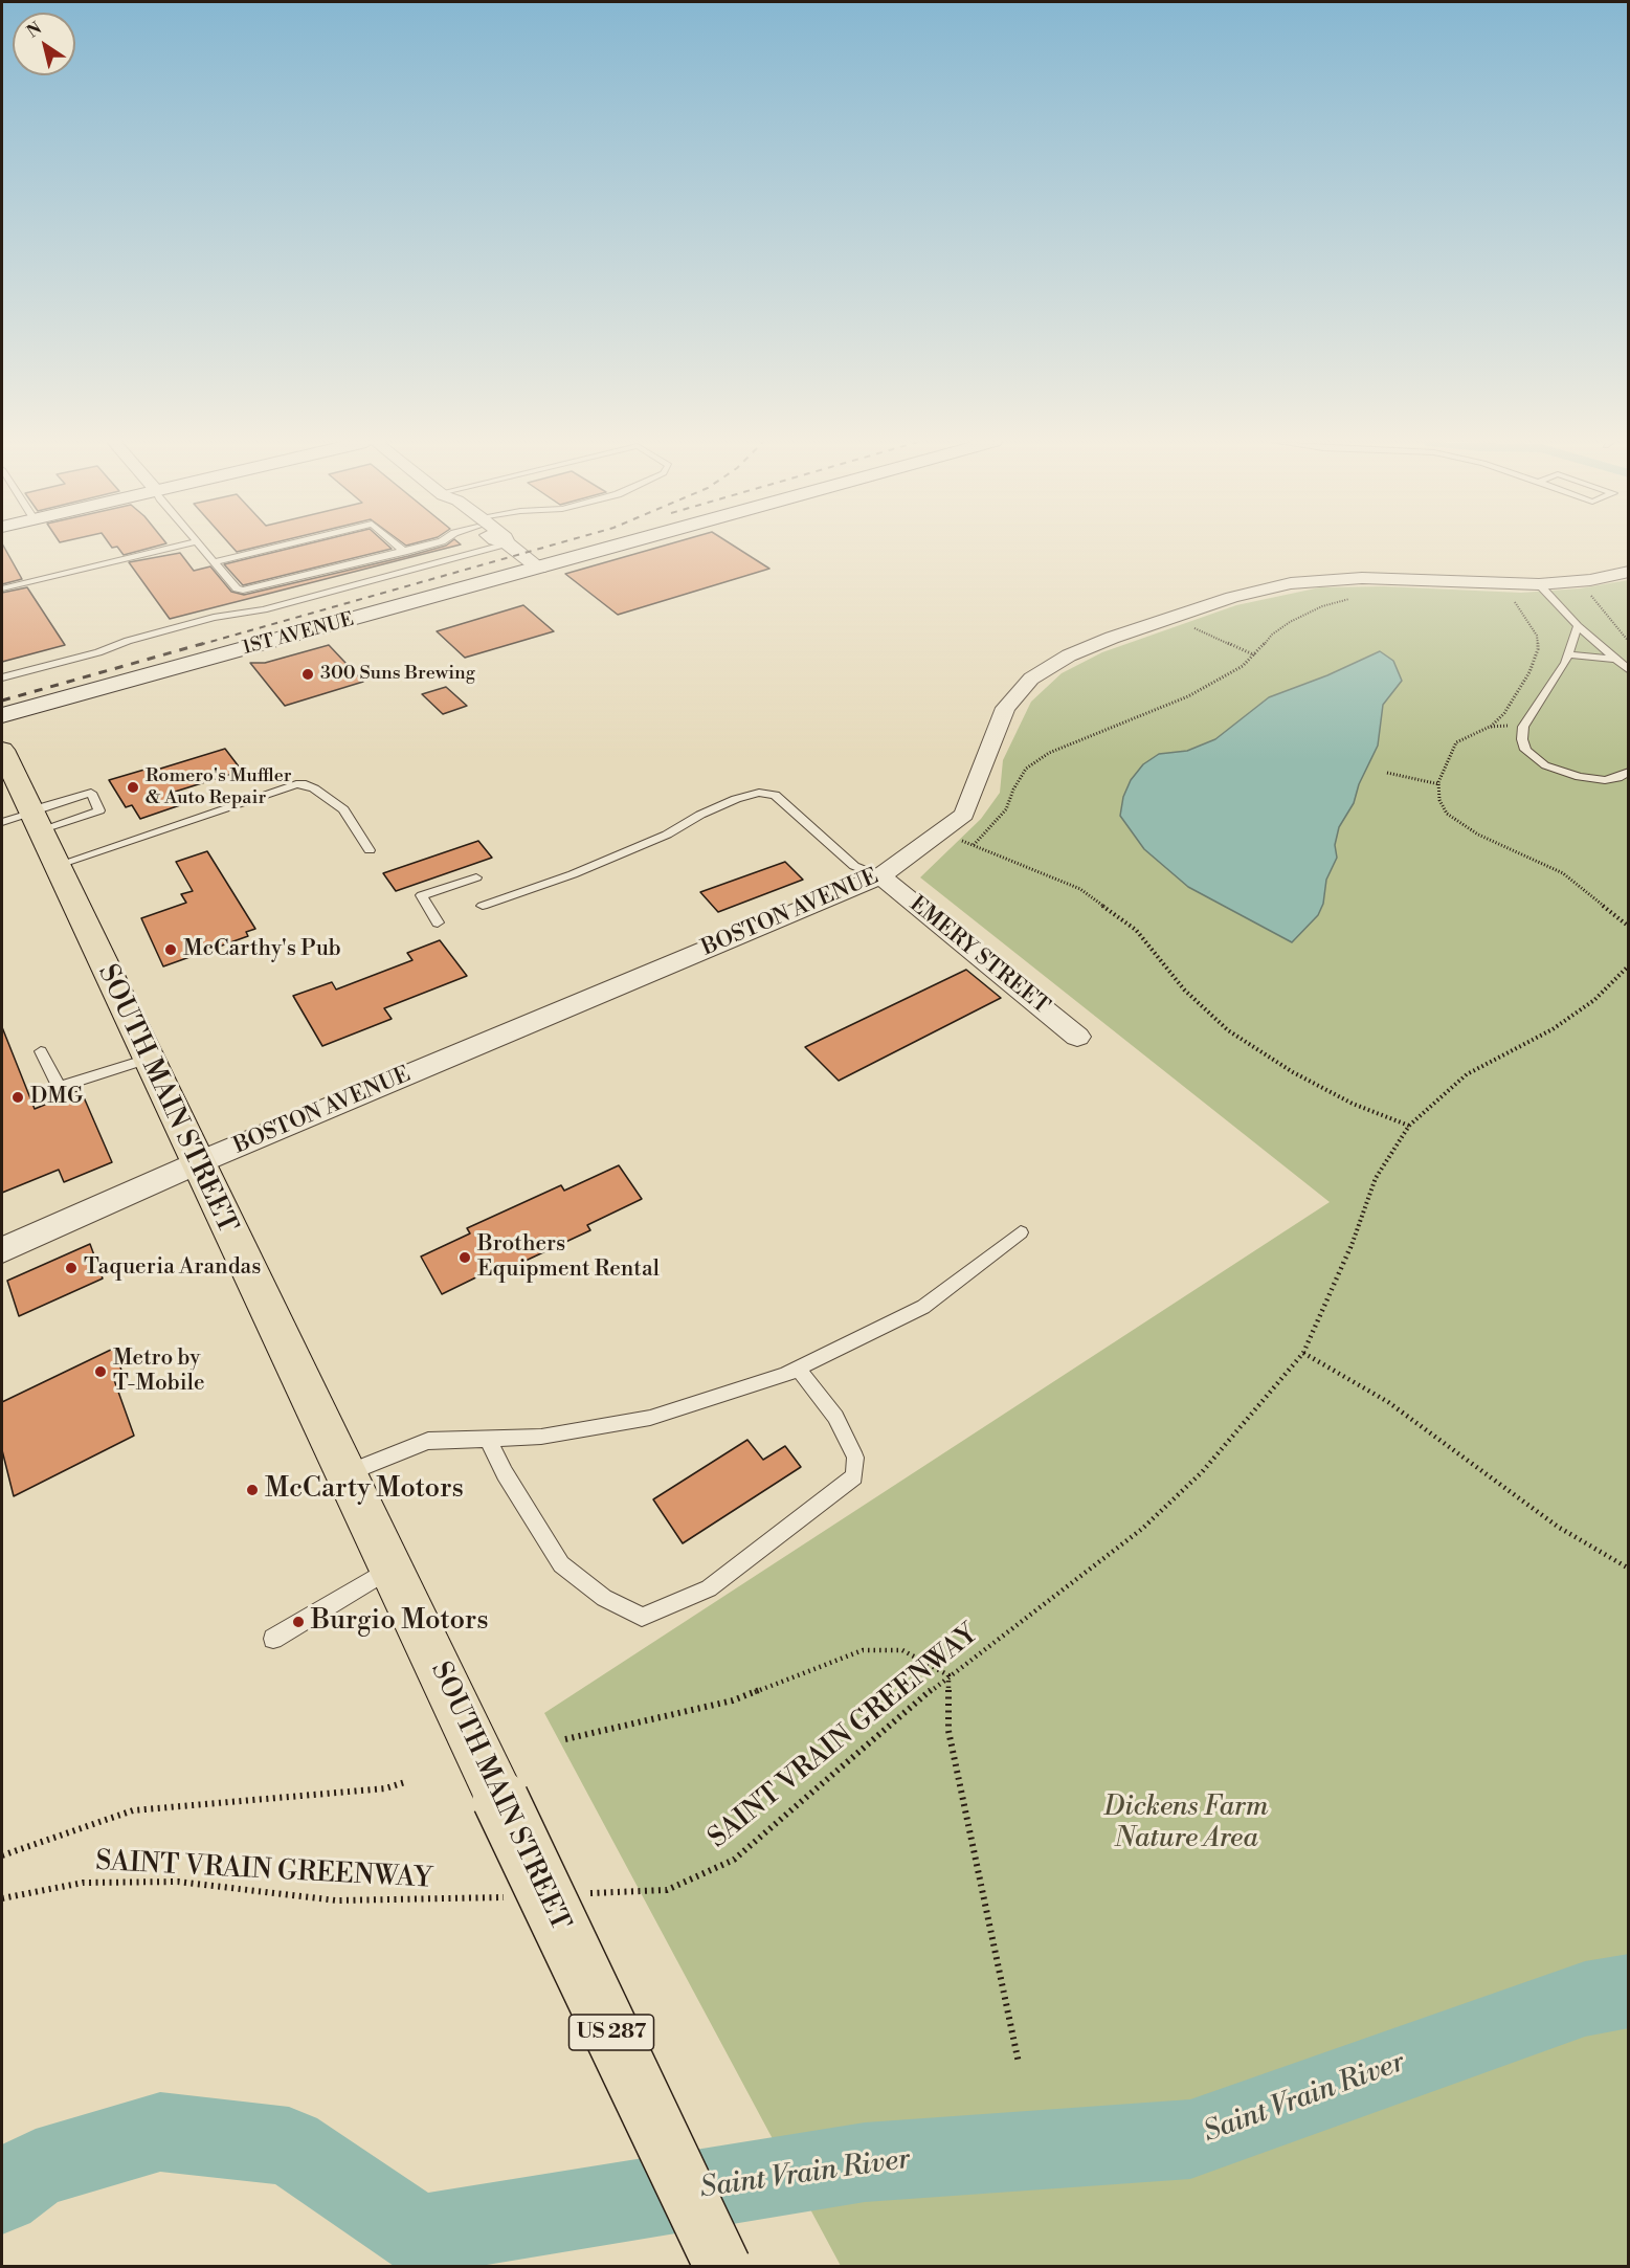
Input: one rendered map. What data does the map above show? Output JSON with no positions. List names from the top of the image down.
{
  "streets": {
    "highway": ["SOUTH MAIN STREET", "US 287"],
    "street": ["1ST AVENUE", "BOSTON AVENUE", "EMERY STREET"],
    "path": ["SAINT VRAIN GREENWAY"]
  },
  "crossings": [
    ["BOSTON AVENUE", "EMERY STREET"],
    ["BOSTON AVENUE", "SOUTH MAIN STREET"]
  ],
  "water": ["Saint Vrain River"],
  "parks": ["Dickens Farm Nature Area"],
  "places": [
    "300 Suns Brewing",
    "Romero's Muffler & Auto Repair",
    "McCarthy's Pub",
    "DMG",
    "Brothers Equipment Rental",
    "Taqueria Arandas",
    "Metro by T-Mobile",
    "McCarty Motors",
    "Burgio Motors"
  ],
  "north": "top left"
}
